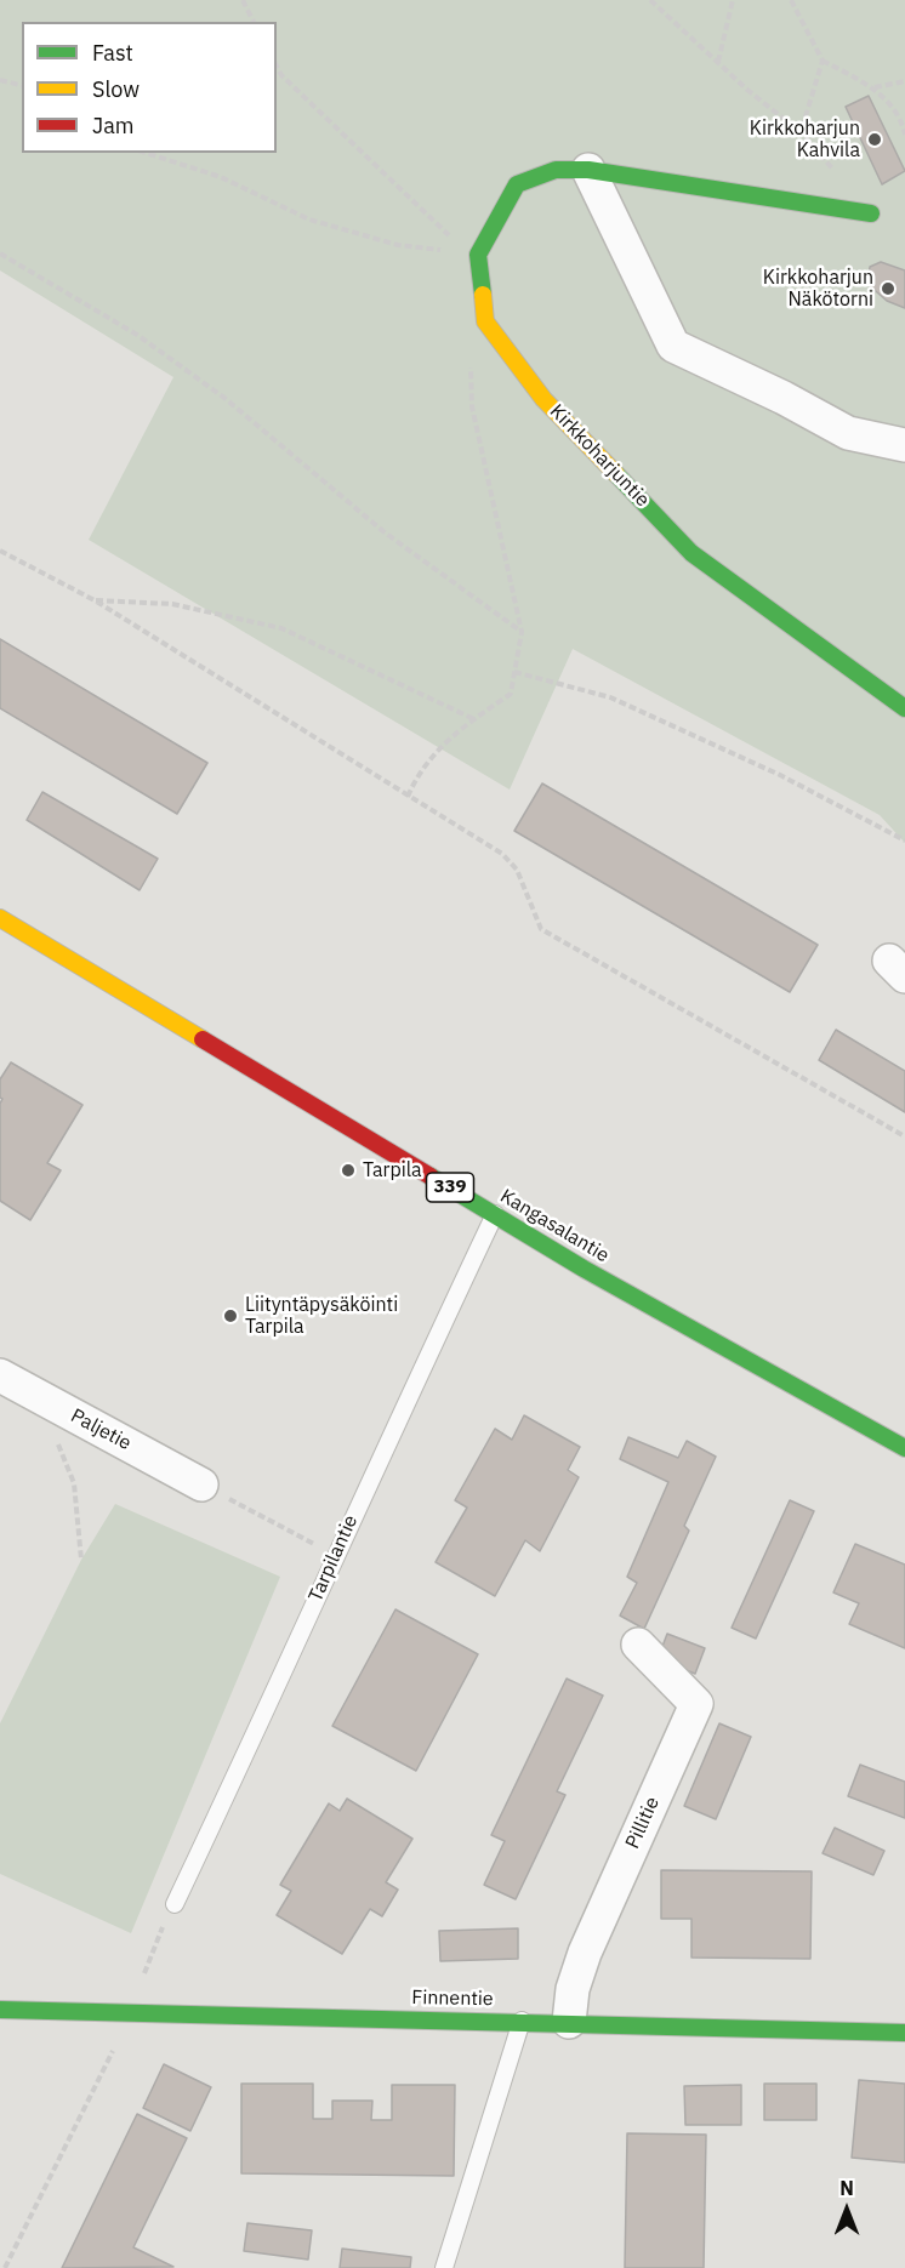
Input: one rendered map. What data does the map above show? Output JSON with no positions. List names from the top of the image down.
{
  "streets": {
    "street": [
      "Kirkkoharjuntie",
      "339",
      "Kangasalantie",
      "Paljetie",
      "Pillitie",
      "Finnentie"
    ],
    "lane": ["Tarpilantie"]
  },
  "crossings": [
    ["Kangasalantie", "Tarpilantie"],
    ["Pillitie", "Finnentie"]
  ],
  "places": [
    "Kirkkoharjun Kahvila",
    "Kirkkoharjun Näkötorni",
    "Tarpila",
    "Liityntäpysäköinti Tarpila"
  ],
  "legend": ["Fast", "Slow", "Jam"],
  "north": "top"
}
